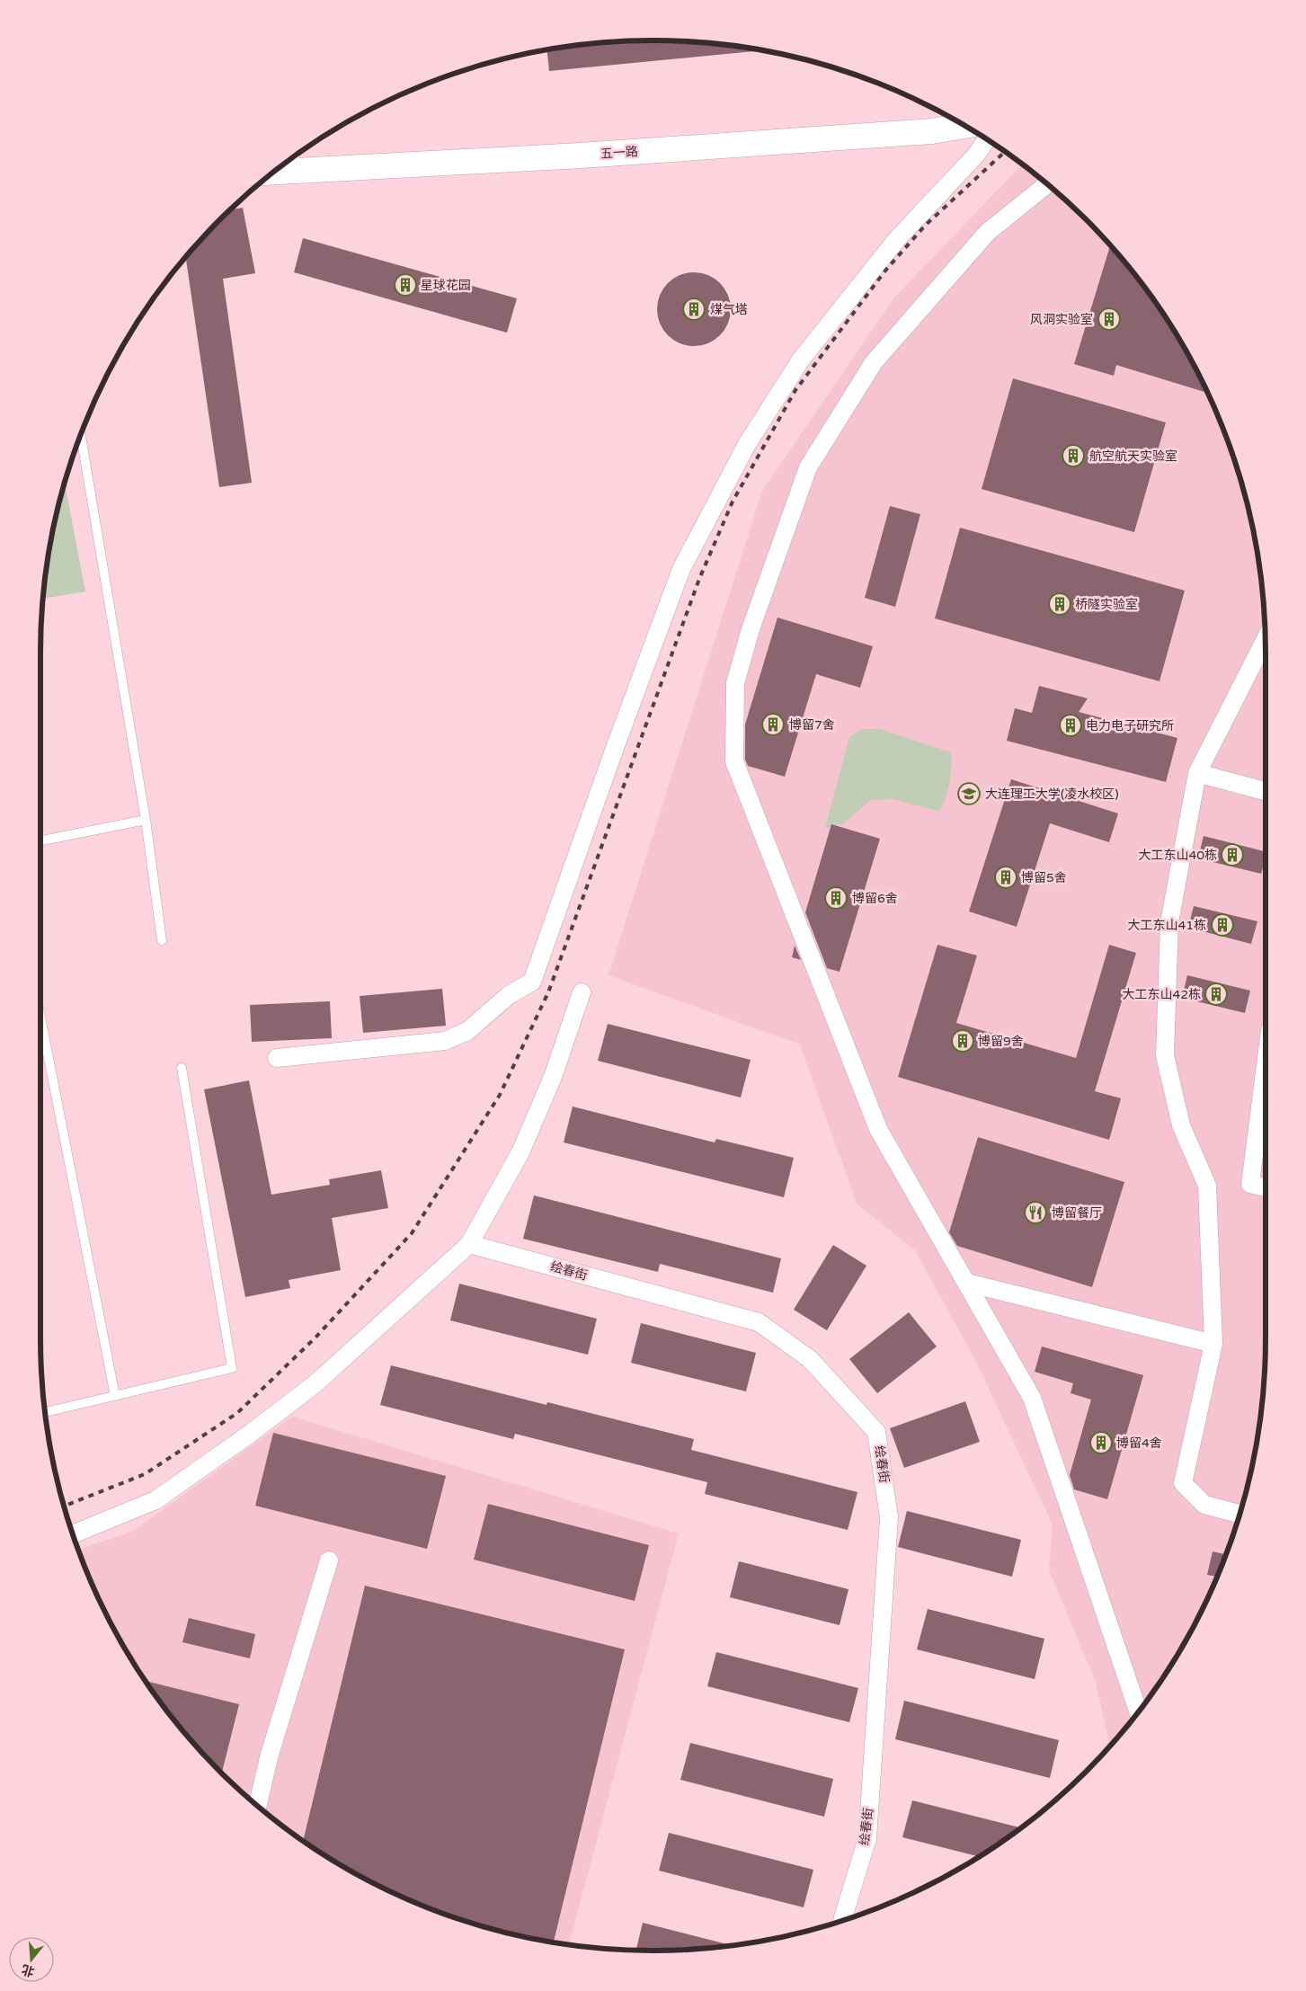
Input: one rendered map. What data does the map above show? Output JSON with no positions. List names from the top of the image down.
{
  "streets": {
    "main road": ["五一路"],
    "street": ["绘春街"]
  },
  "places": {
    "building": [
      "星球花园",
      "煤气塔",
      "风洞实验室",
      "航空航天实验室",
      "桥隧实验室",
      "博留7舍",
      "电力电子研究所",
      "大工东山40栋",
      "博留5舍",
      "博留6舍",
      "大工东山41栋",
      "大工东山42栋",
      "博留9舍",
      "博留4舍"
    ],
    "school or university": ["大连理工大学(凌水校区)"],
    "restaurant": ["博留餐厅"]
  },
  "north": "bottom"
}
